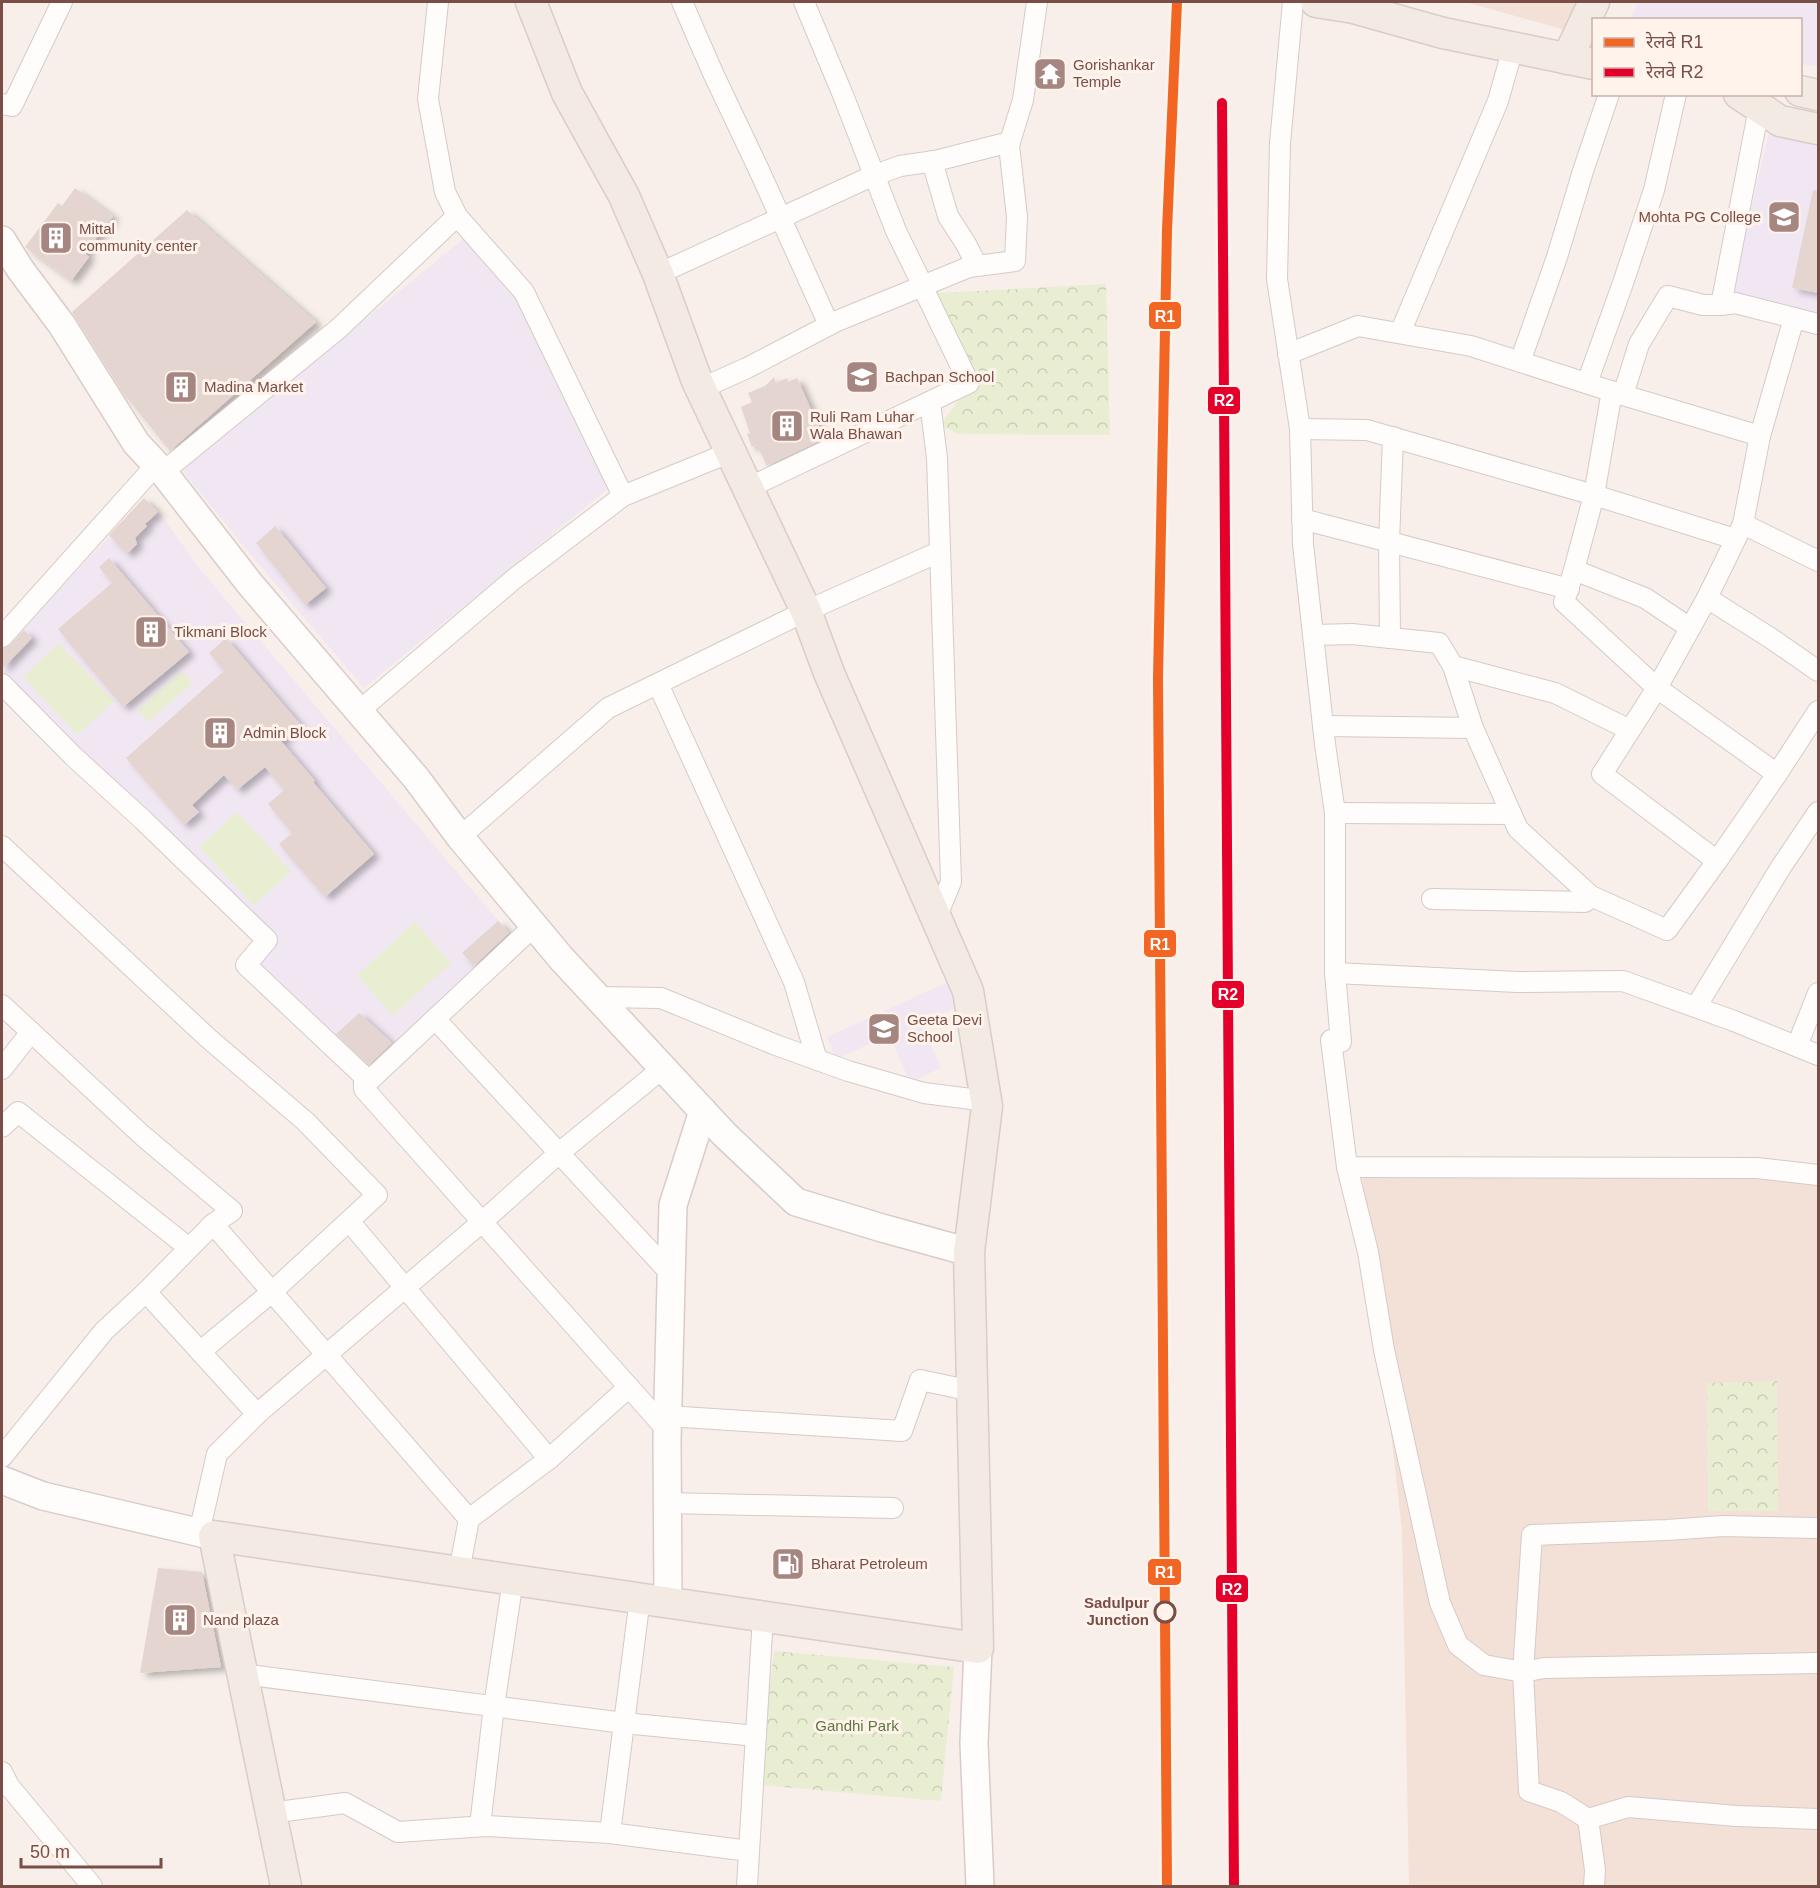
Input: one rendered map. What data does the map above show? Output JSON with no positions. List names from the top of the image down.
{
  "parks": ["Gandhi Park"],
  "places": {
    "temple": ["Gorishankar Temple"],
    "school or university": ["Mohta PG College", "Bachpan School", "Geeta Devi School"],
    "building": [
      "Mittal community center",
      "Madina Market",
      "Ruli Ram Luhar Wala Bhawan",
      "Tikmani Block",
      "Admin Block",
      "Nand plaza"
    ],
    "fuel station": ["Bharat Petroleum"],
    "other": ["Sadulpur Junction"]
  },
  "lines": ["rail line R1", "rail line R2"],
  "legend": ["रेलवे R1", "रेलवे R2"],
  "scale_bar": "50 m"
}
